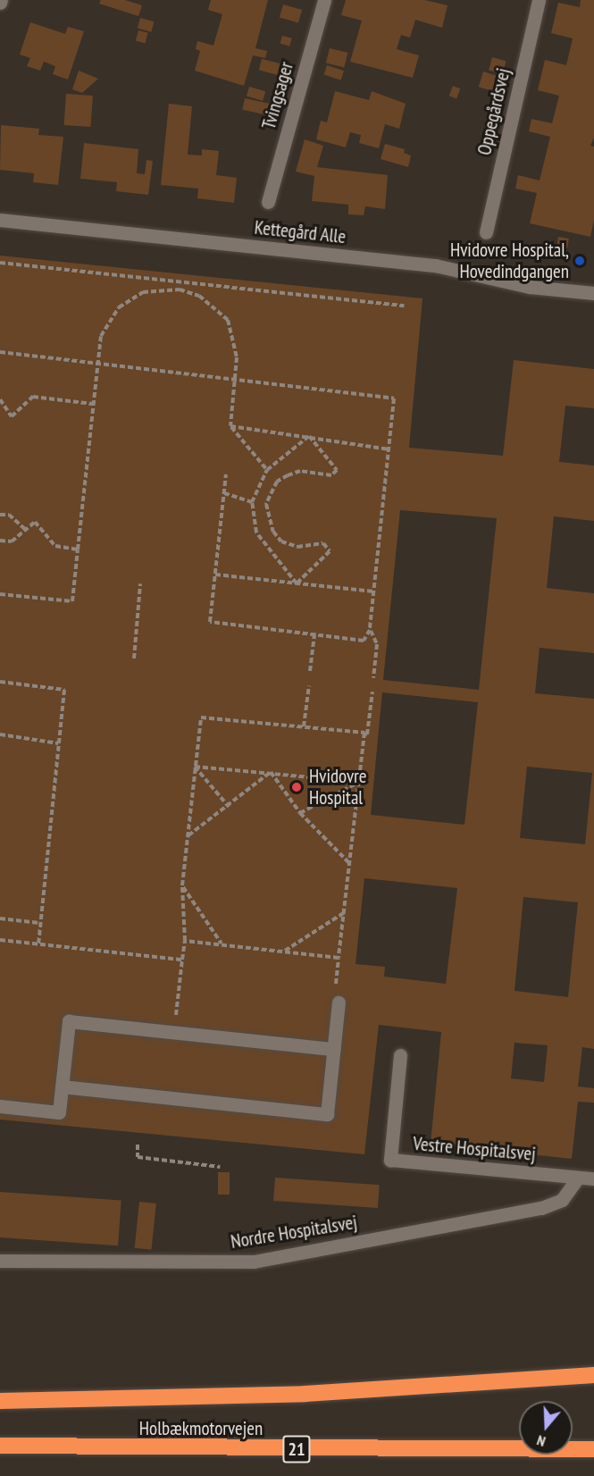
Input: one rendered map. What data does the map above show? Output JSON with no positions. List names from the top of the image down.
{
  "streets": {
    "highway": ["Holbækmotorvejen", "21"],
    "street": [
      "Tvingsager",
      "Oppegårdsvej",
      "Kettegård Alle",
      "Vestre Hospitalsvej",
      "Nordre Hospitalsvej"
    ]
  },
  "crossings": [
    ["Vestre Hospitalsvej", "Nordre Hospitalsvej"]
  ],
  "places": ["Hvidovre Hospital, Hovedindgangen", "Hvidovre Hospital"],
  "north": "bottom"
}
